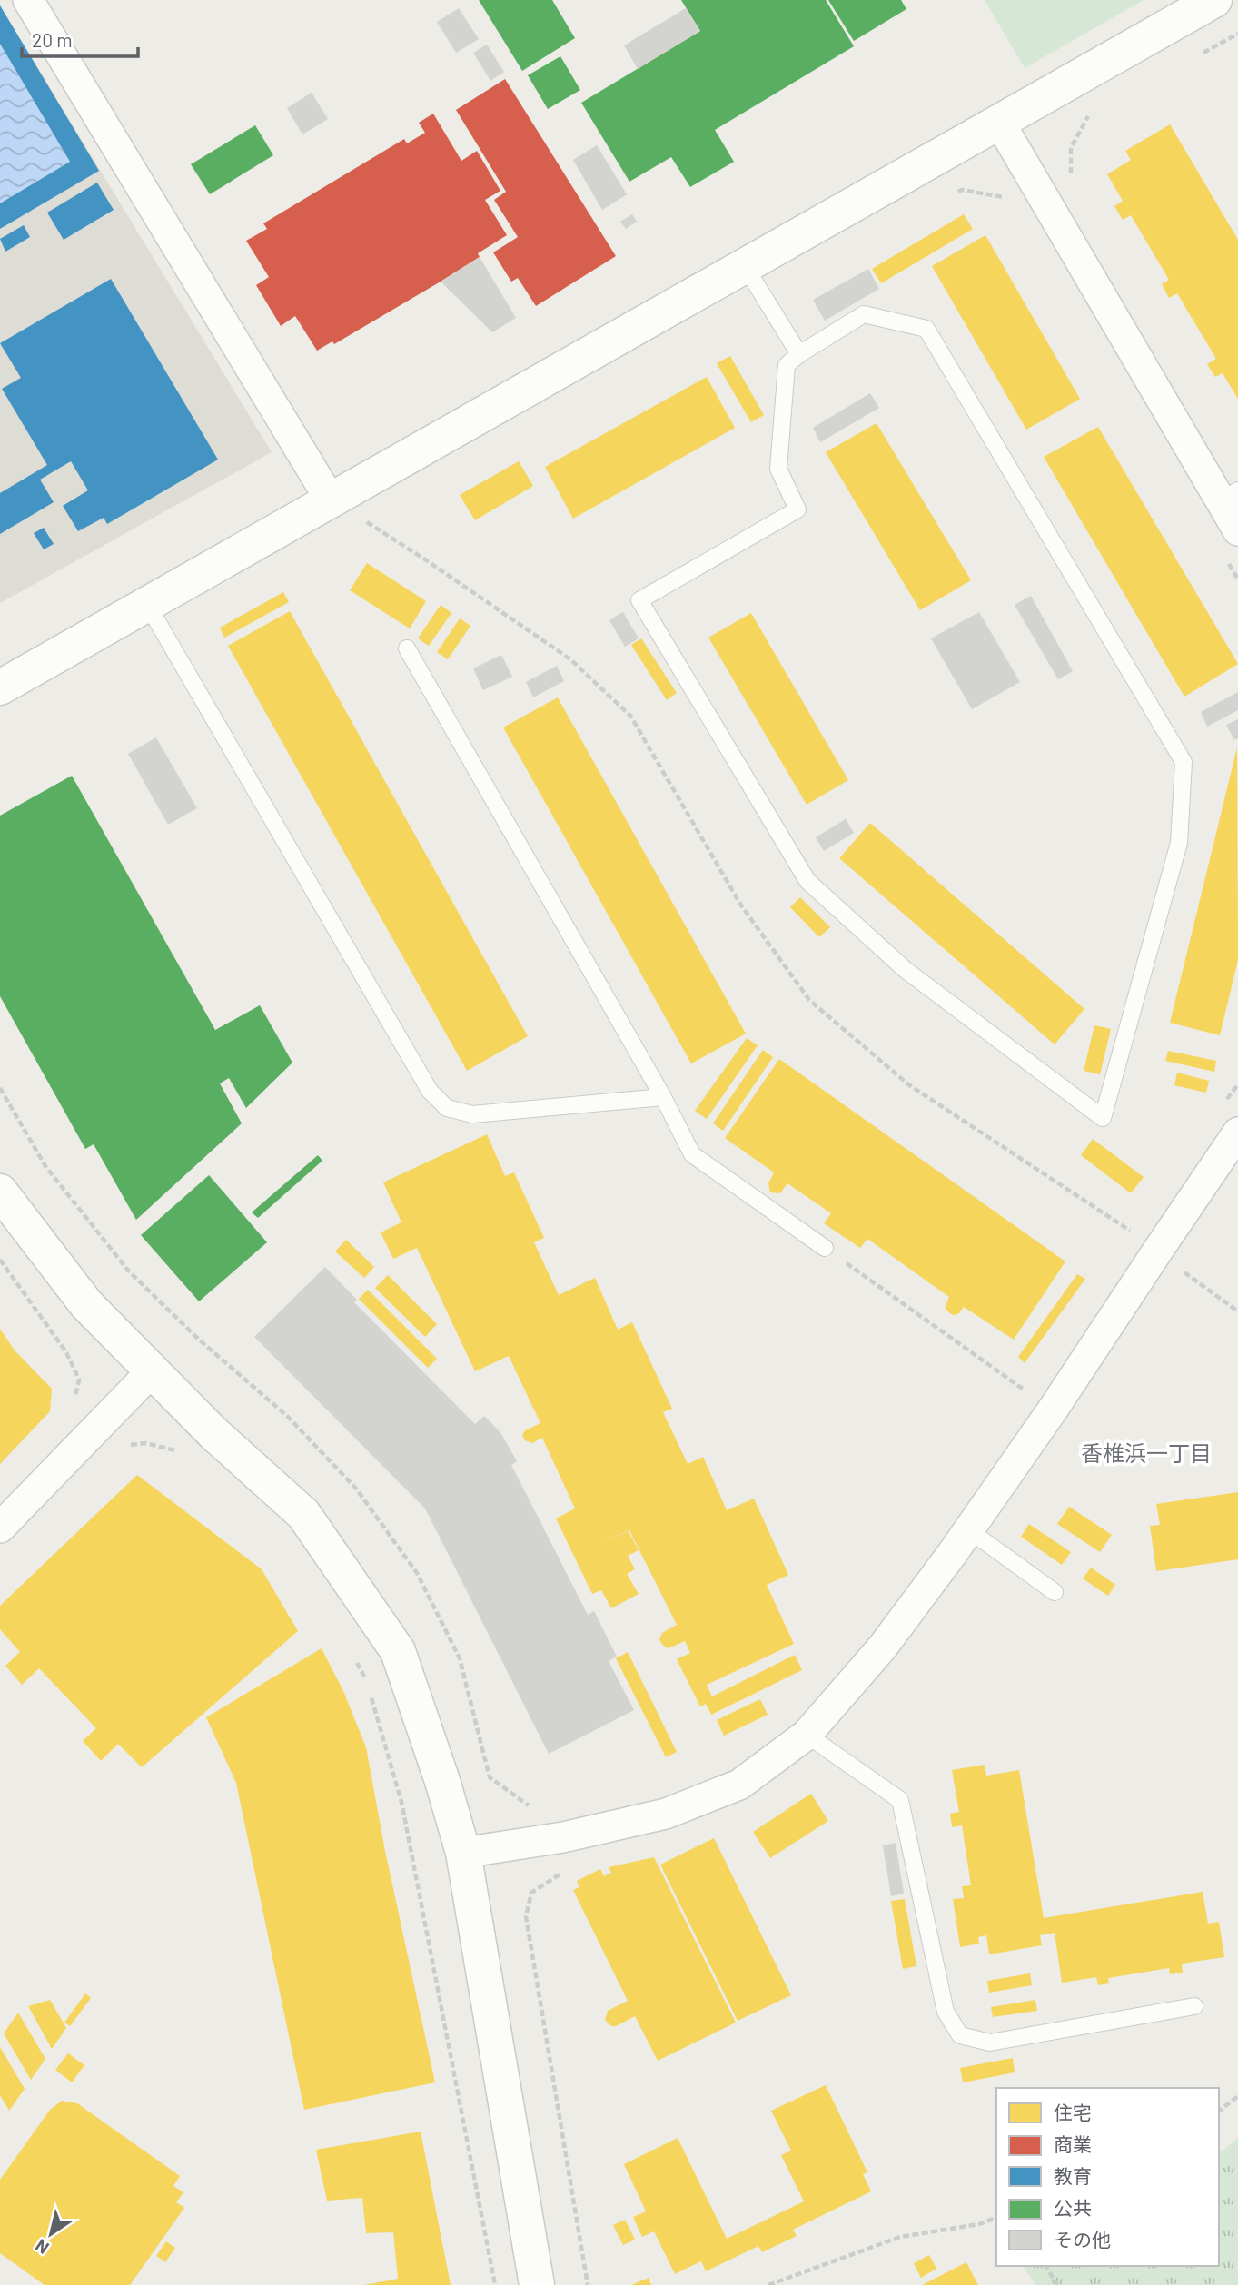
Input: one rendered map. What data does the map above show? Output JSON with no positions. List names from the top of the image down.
{
  "districts": ["香椎浜一丁目"],
  "legend": [
    "住宅",
    "商業",
    "教育",
    "公共",
    "その他"
  ],
  "scale_bar": "20 m",
  "north": "bottom left"
}
